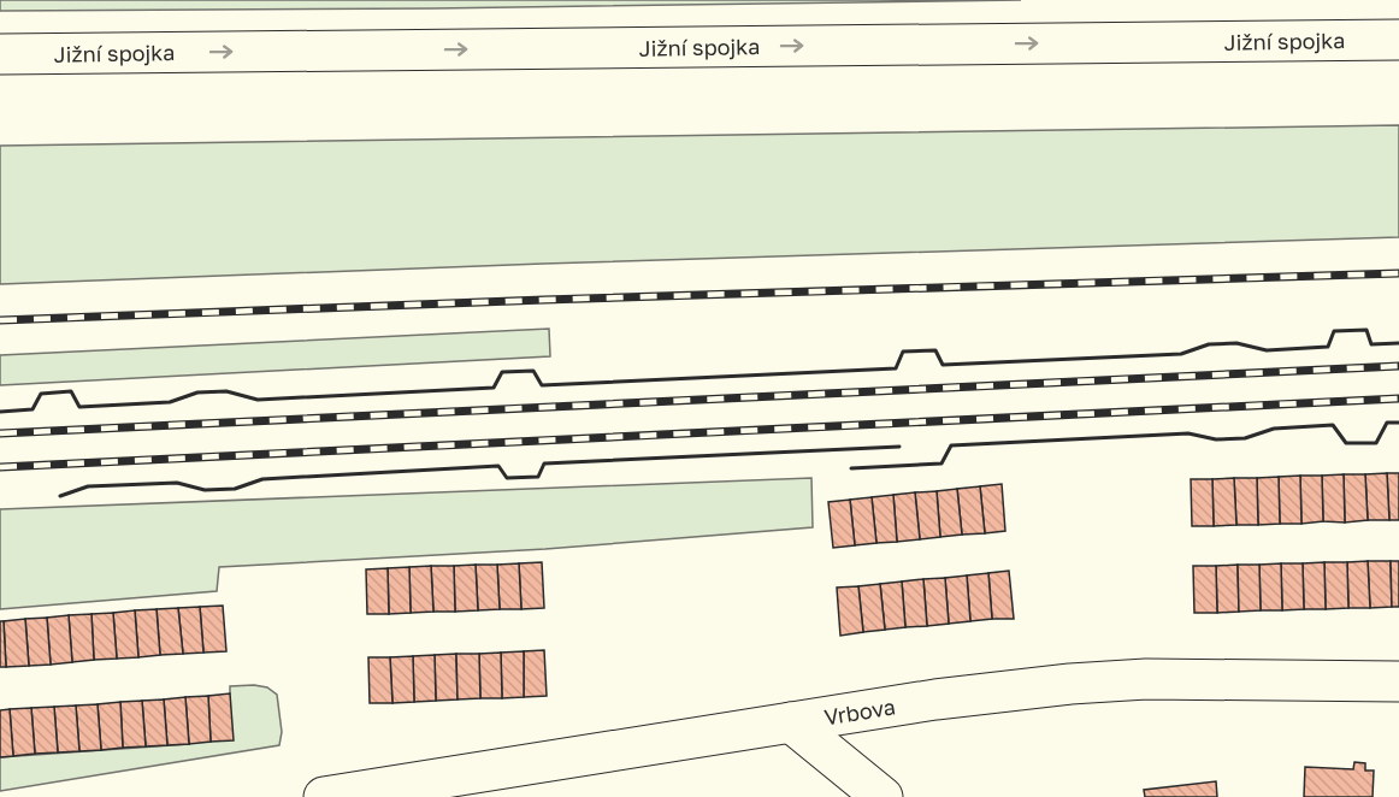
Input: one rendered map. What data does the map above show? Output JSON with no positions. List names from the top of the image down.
{
  "streets": {
    "main road": ["Jižní spojka", "Vrbova"]
  },
  "one_way": ["Jižní spojka"]
}
